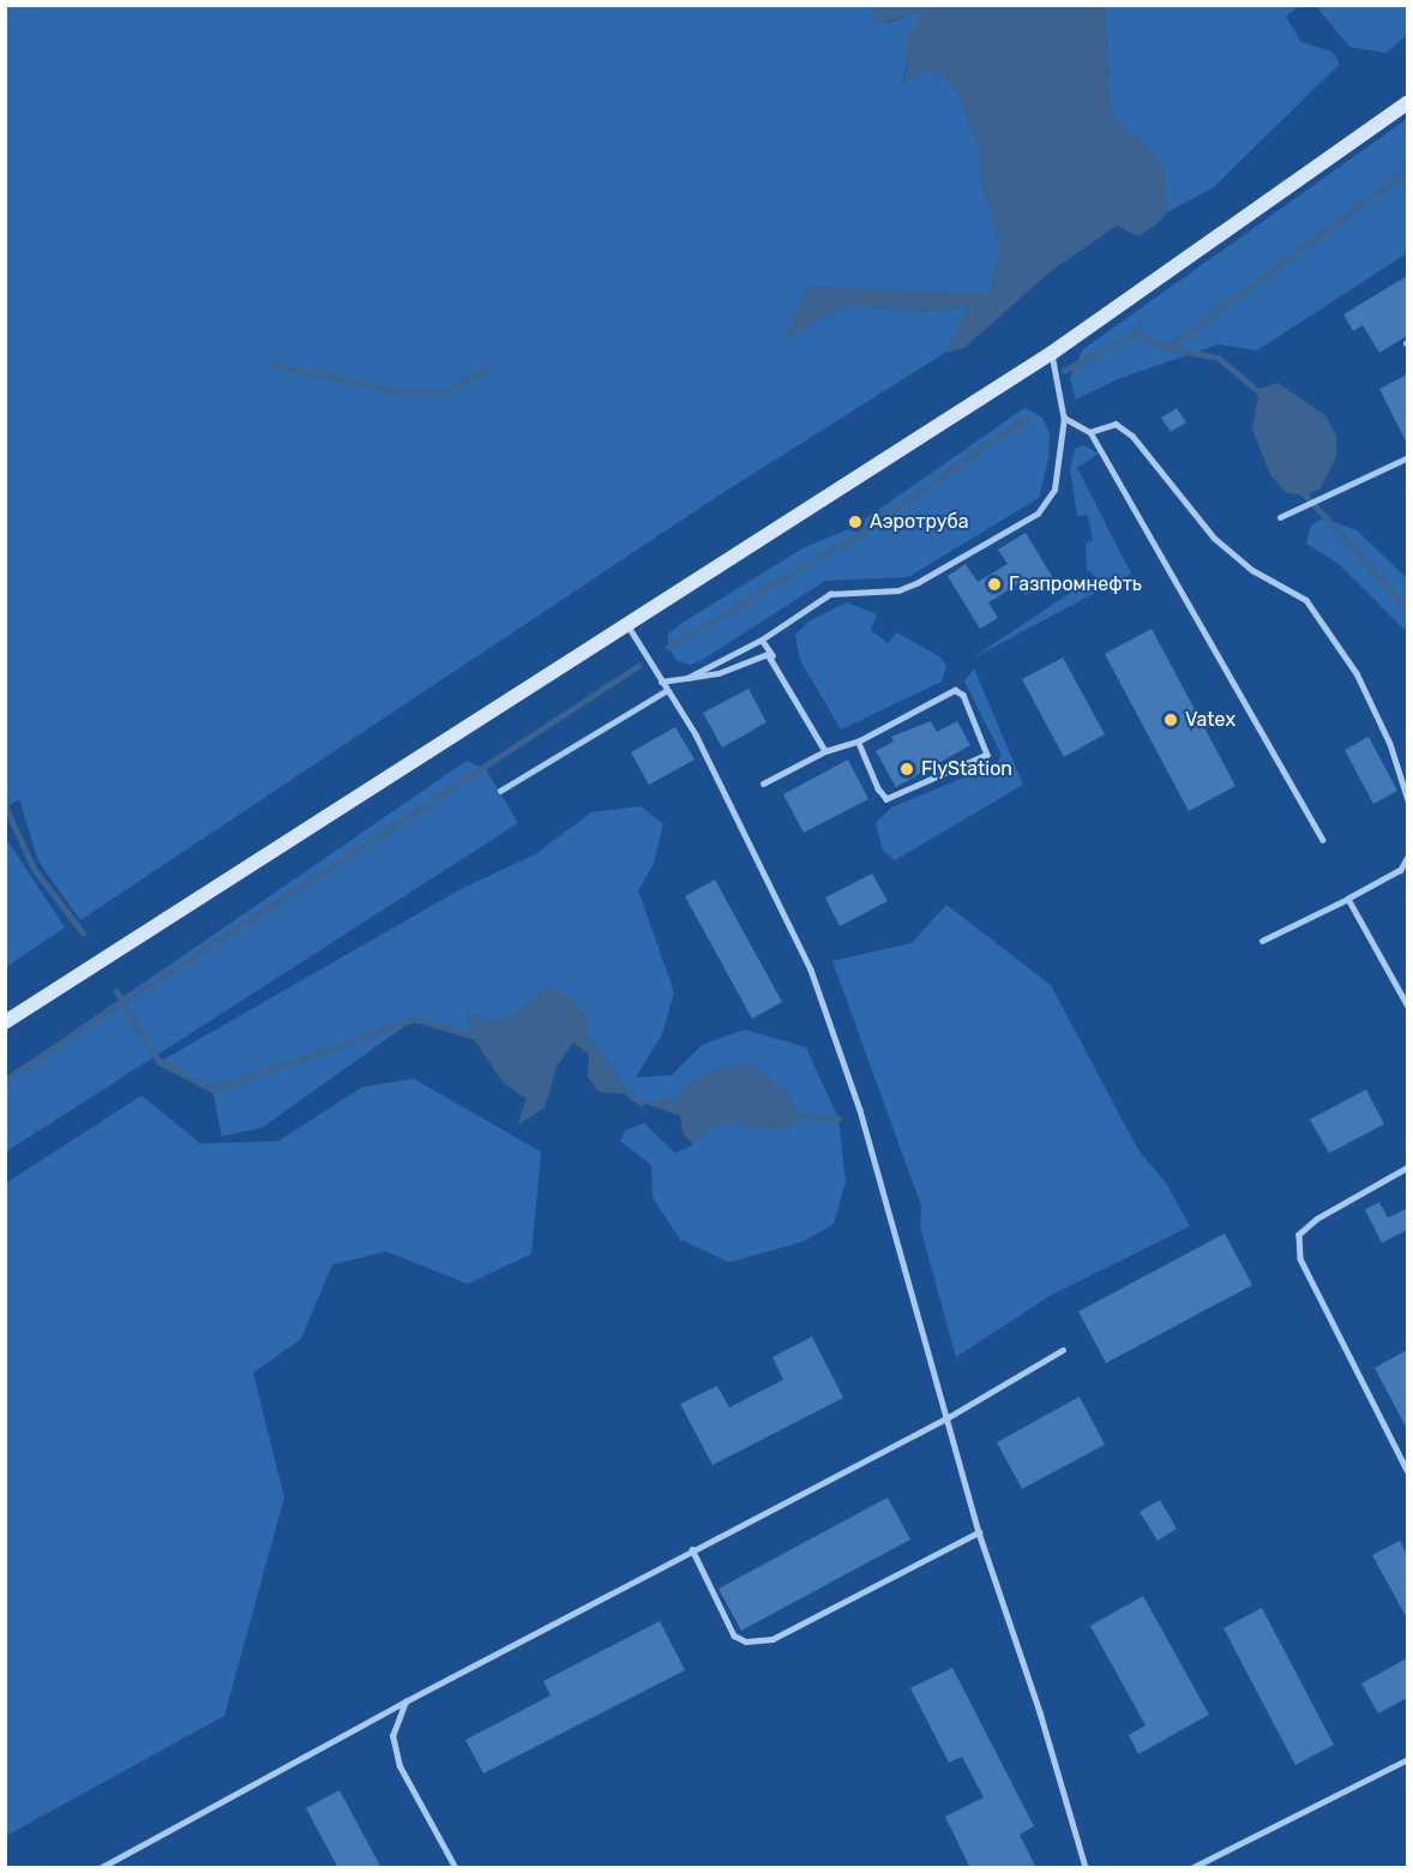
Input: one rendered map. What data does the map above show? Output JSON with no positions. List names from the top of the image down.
{
  "places": [
    "Аэротруба",
    "Газпромнефть",
    "Vatex",
    "FlyStation"
  ]
}
